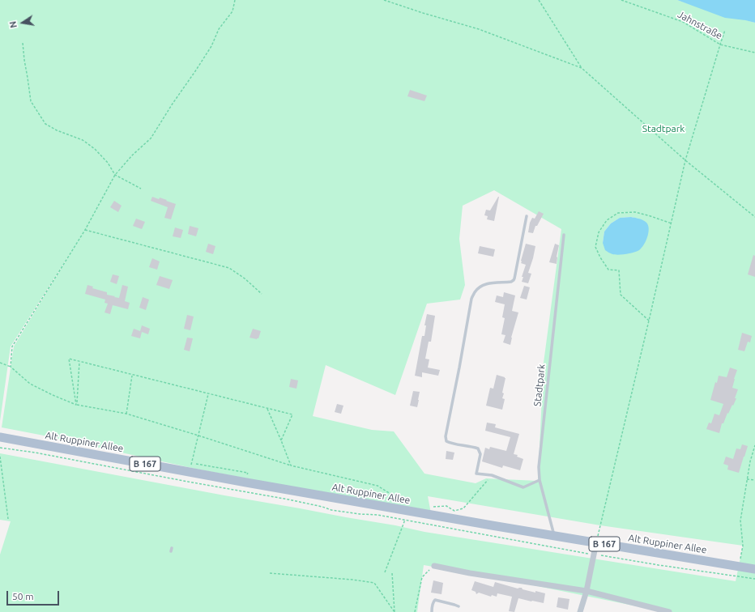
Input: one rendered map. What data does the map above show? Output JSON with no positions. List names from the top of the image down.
{
  "streets": {
    "main road": ["Alt Ruppiner Allee", "B 167"],
    "lane": ["Stadtpark"],
    "path": ["Jahnstraße"]
  },
  "crossings": [
    ["Stadtpark", "Alt Ruppiner Allee"]
  ],
  "parks": ["Stadtpark"],
  "scale_bar": "50 m",
  "north": "left"
}
